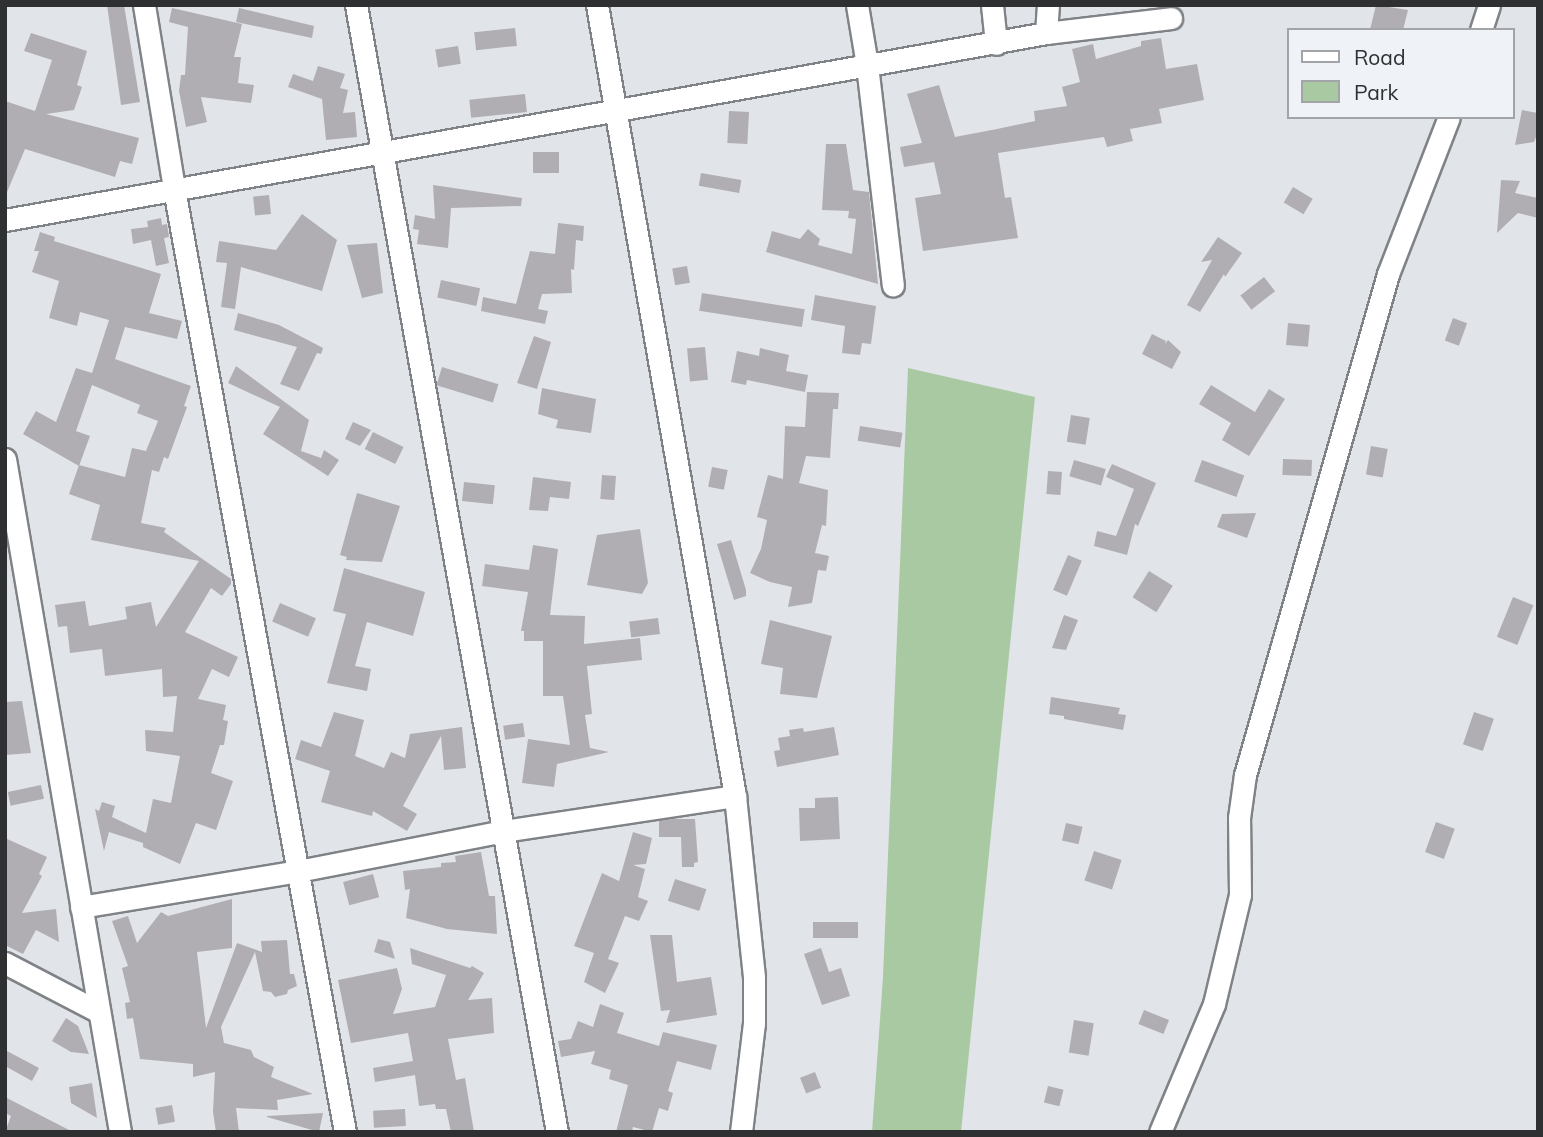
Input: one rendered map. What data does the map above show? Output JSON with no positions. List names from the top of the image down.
{
  "legend": ["Road", "Park"]
}
